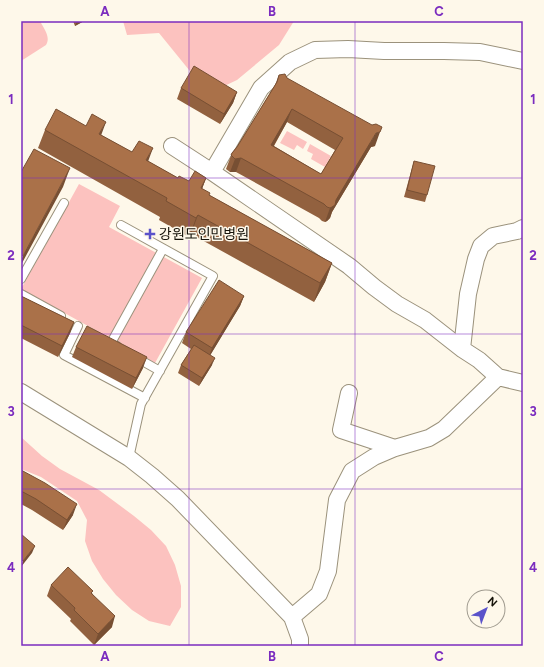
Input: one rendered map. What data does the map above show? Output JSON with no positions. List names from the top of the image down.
{
  "places": {
    "health": ["강원도인민병원"]
  },
  "north": "top right",
  "grid": {
    "columns": ["A", "B", "C"],
    "rows": [
      "1",
      "2",
      "3",
      "4"
    ]
  }
}
